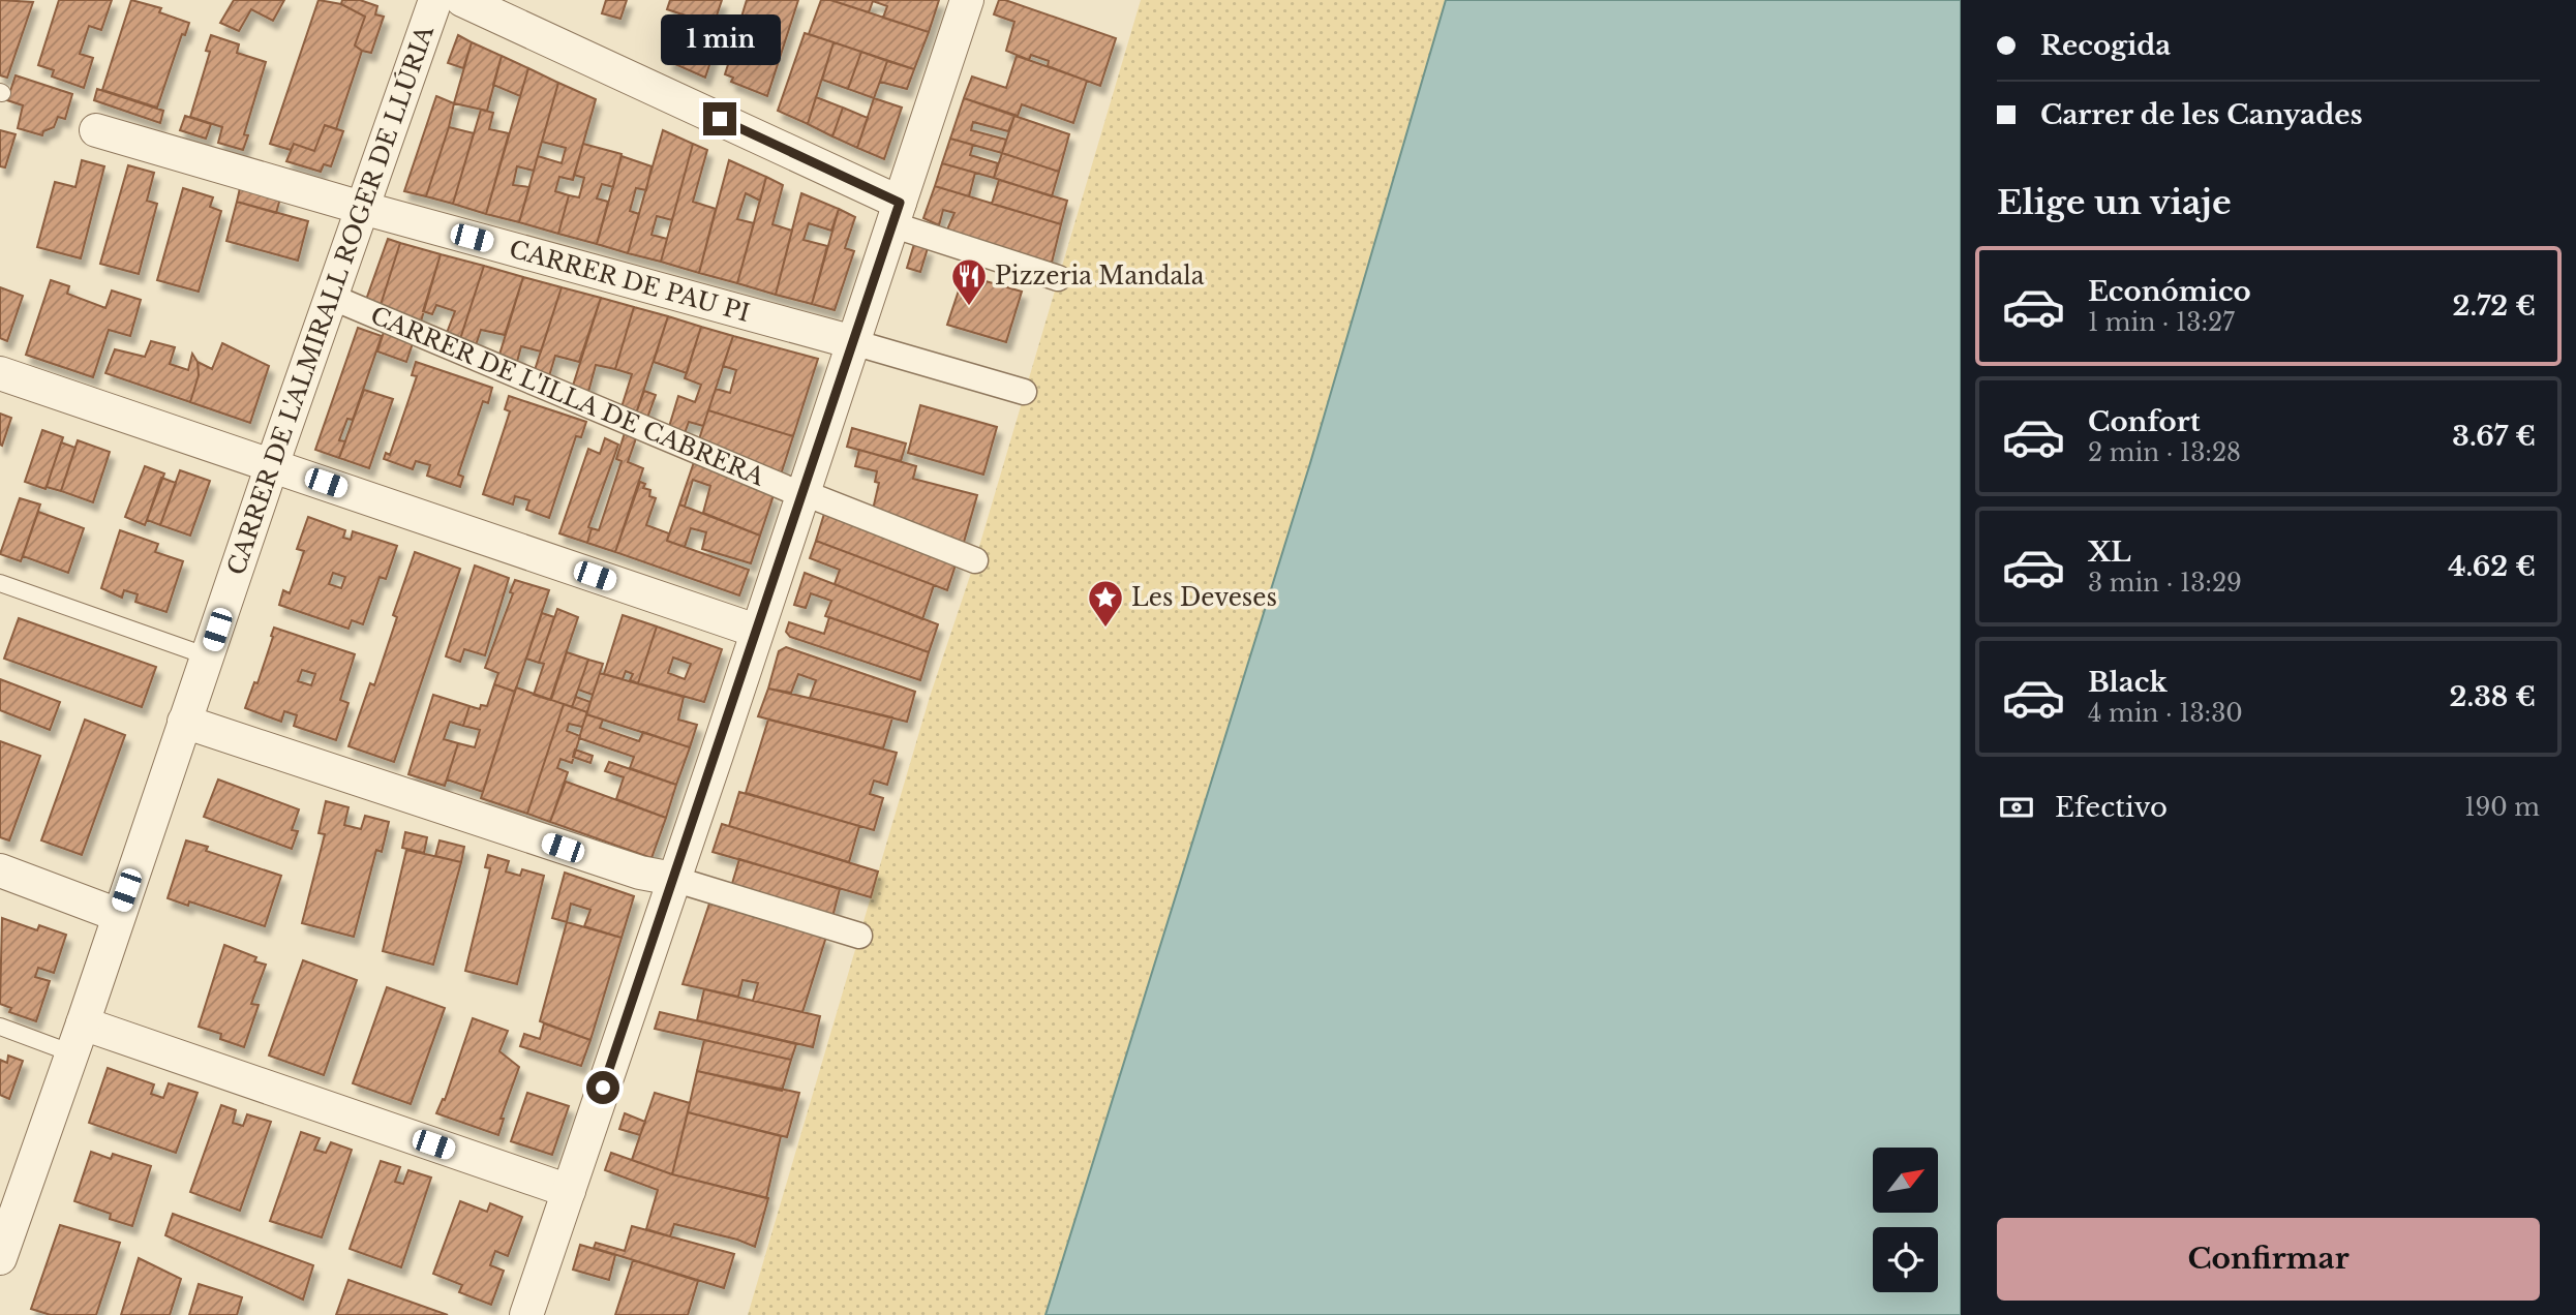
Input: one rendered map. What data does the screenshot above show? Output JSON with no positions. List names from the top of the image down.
{
  "streets": {
    "street": ["CARRER DE PAU PI", "CARRER DE L'ALMIRALL ROGER DE LLÚRIA", "CARRER DE L'ILLA DE CABRERA"]
  },
  "crossings": [
    ["CARRER DE PAU PI", "CARRER DE L'ALMIRALL ROGER DE LLÚRIA"],
    ["CARRER DE L'ALMIRALL ROGER DE LLÚRIA", "CARRER DE L'ILLA DE CABRERA"]
  ],
  "places": {
    "restaurant": ["Pizzeria Mandala"],
    "place": ["Les Deveses"]
  },
  "north": "top right",
  "page": {
    "banner": ["Recogida", "Carrer de les Canyades"],
    "bubble": "1 min",
    "heading": "Elige un viaje",
    "list": [
      {
        "name": "Económico",
        "note": "1 min · 13:27",
        "value": "2.72 €"
      },
      {
        "name": "Confort",
        "note": "2 min · 13:28",
        "value": "3.67 €"
      },
      {
        "name": "XL",
        "note": "3 min · 13:29",
        "value": "4.62 €"
      },
      {
        "name": "Black",
        "note": "4 min · 13:30",
        "value": "2.38 €"
      }
    ],
    "pay": ["Efectivo", "190 m"],
    "buttons": "Confirmar"
  }
}
